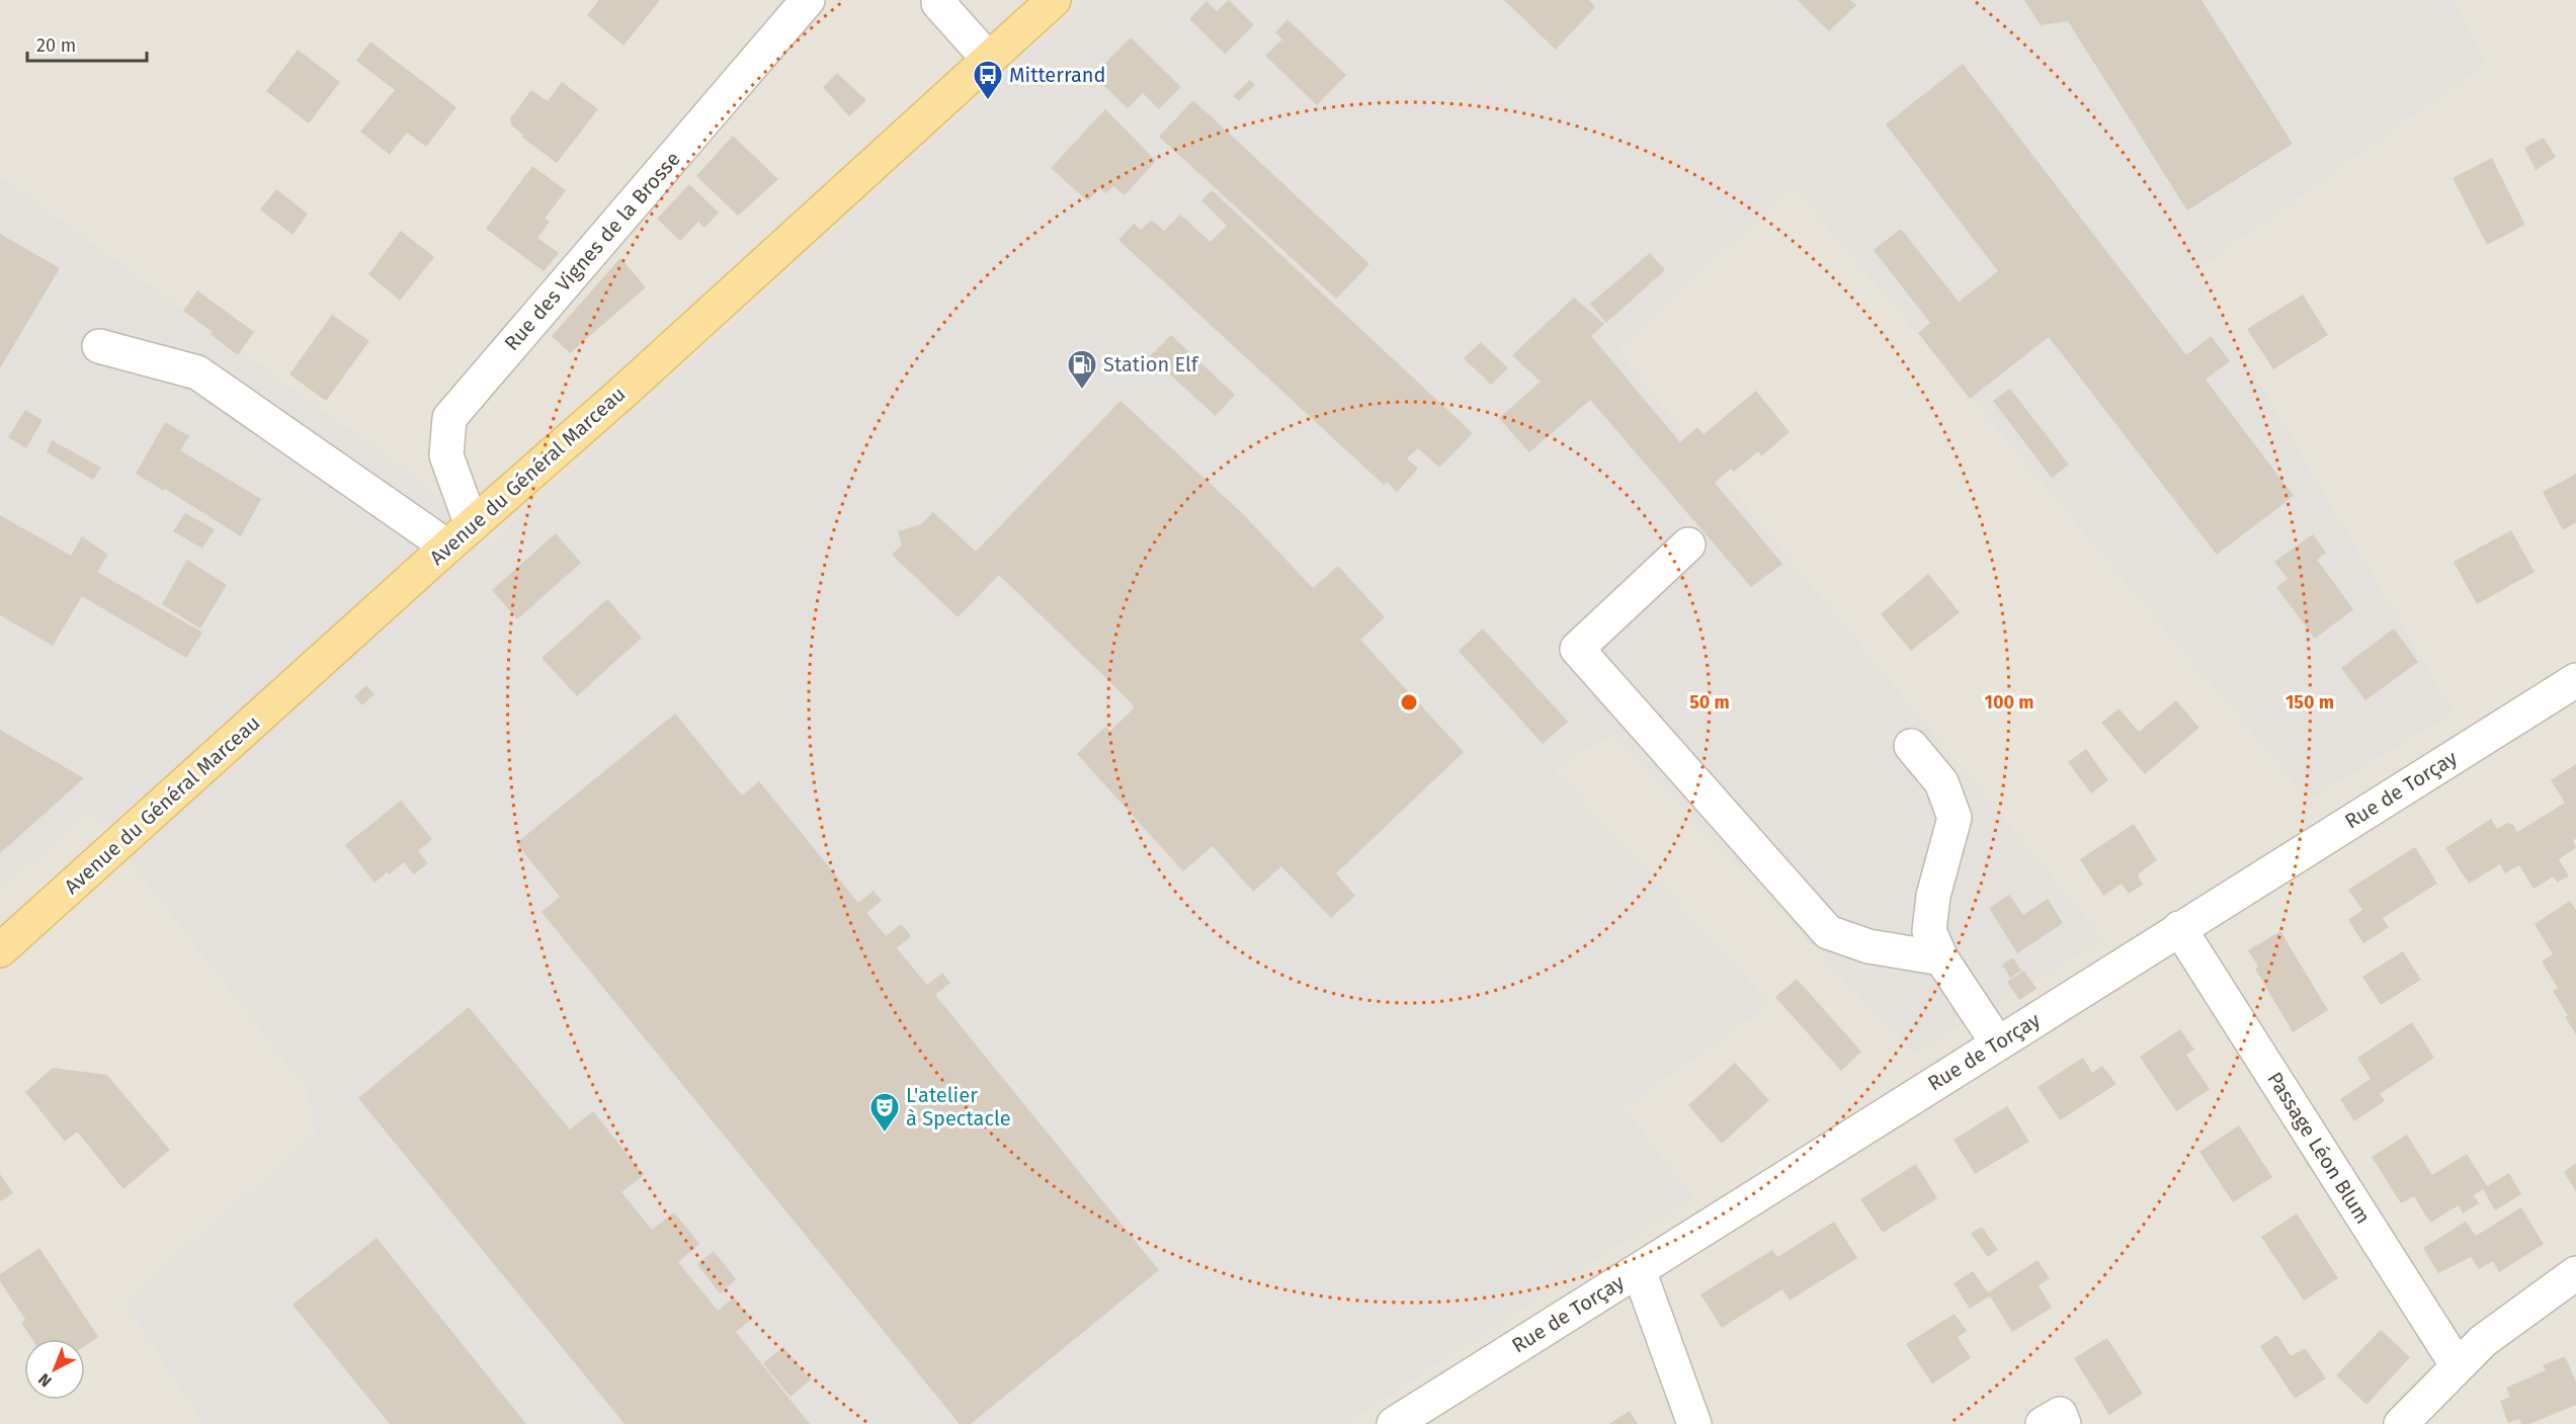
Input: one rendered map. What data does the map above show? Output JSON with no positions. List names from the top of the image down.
{
  "streets": {
    "main road": ["Avenue du Général Marceau"],
    "street": ["Rue des Vignes de la Brosse", "Rue de Torçay", "Passage Léon Blum"]
  },
  "crossings": [
    ["Rue des Vignes de la Brosse", "Avenue du Général Marceau"],
    ["Rue de Torçay", "Passage Léon Blum"]
  ],
  "places": {
    "bus stop": ["Mitterrand"],
    "fuel station": ["Station Elf"],
    "theatre": ["L'atelier à Spectacle"]
  },
  "scale_bar": "20 m",
  "north": "bottom left",
  "rings": ["50 m", "100 m", "150 m"]
}
